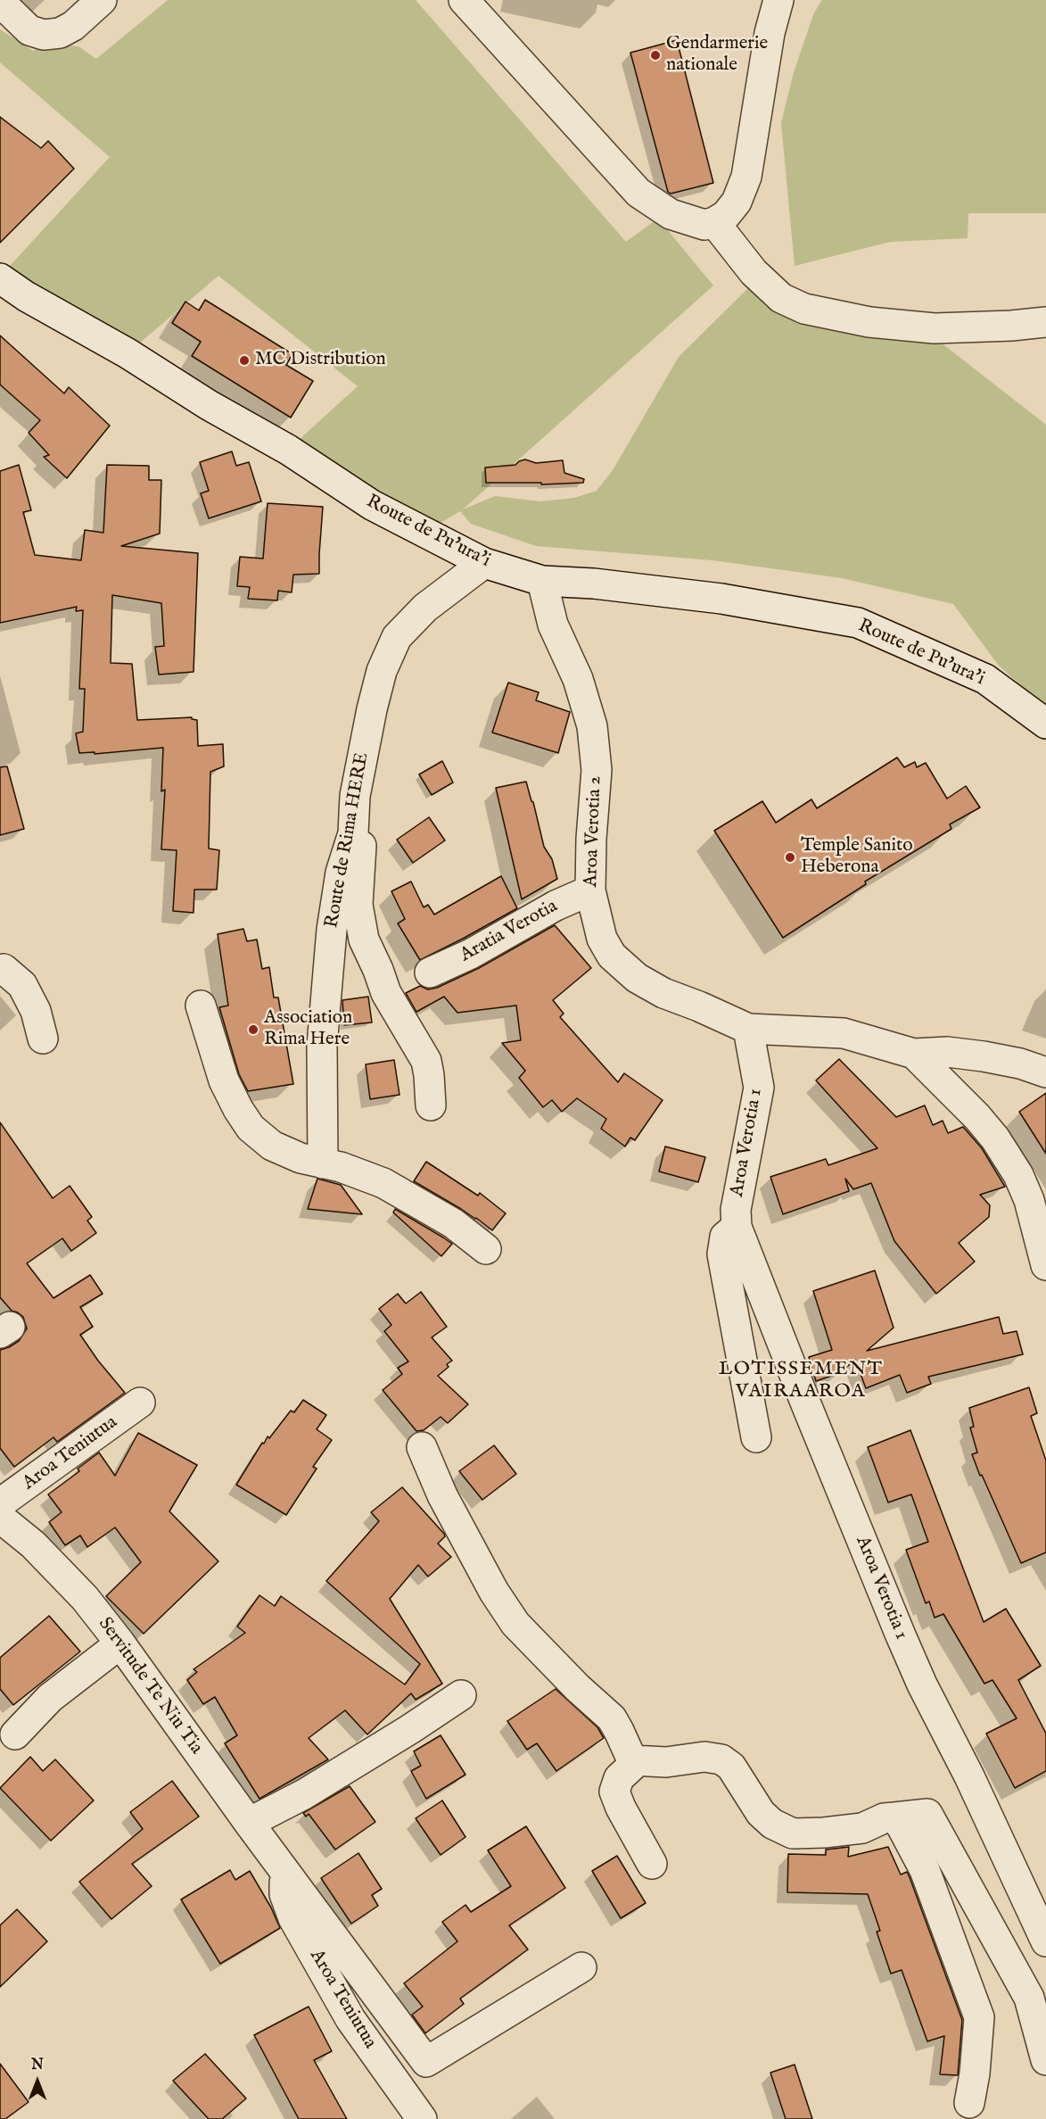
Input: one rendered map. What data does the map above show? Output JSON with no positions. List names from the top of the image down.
{
  "streets": {
    "street": [
      "Route de Pu'ura'i",
      "Aroa Verotia 2",
      "Route de Rima HERE",
      "Aratia Verotia",
      "Aroa Verotia 1",
      "Aroa Teniutua",
      "Servitude Te Niu Tia"
    ]
  },
  "crossings": [
    ["Route de Pu'ura'i", "Aroa Verotia 2"],
    ["Route de Pu'ura'i", "Route de Rima HERE"],
    ["Aroa Verotia 2", "Aratia Verotia"],
    ["Aroa Verotia 2", "Aroa Verotia 1"],
    ["Aroa Teniutua", "Servitude Te Niu Tia"]
  ],
  "districts": ["LOTISSEMENT VAIRAAROA"],
  "places": [
    "Gendarmerie nationale",
    "MC Distribution",
    "Temple Sanito Heberona",
    "Association Rima Here"
  ],
  "north": "top"
}
